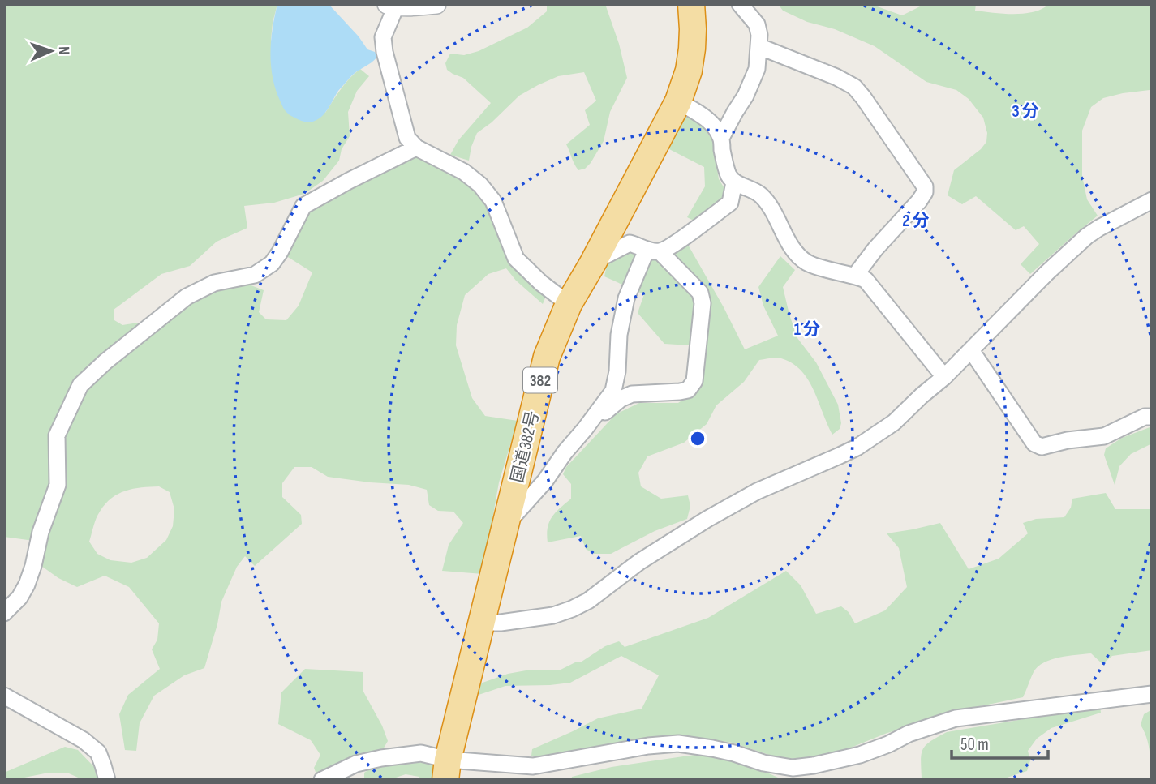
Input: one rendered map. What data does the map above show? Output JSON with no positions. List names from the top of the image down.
{
  "streets": {
    "highway": ["382", "国道382号"]
  },
  "scale_bar": "50 m",
  "north": "right",
  "rings": ["3 分", "2 分", "1 分"]
}
